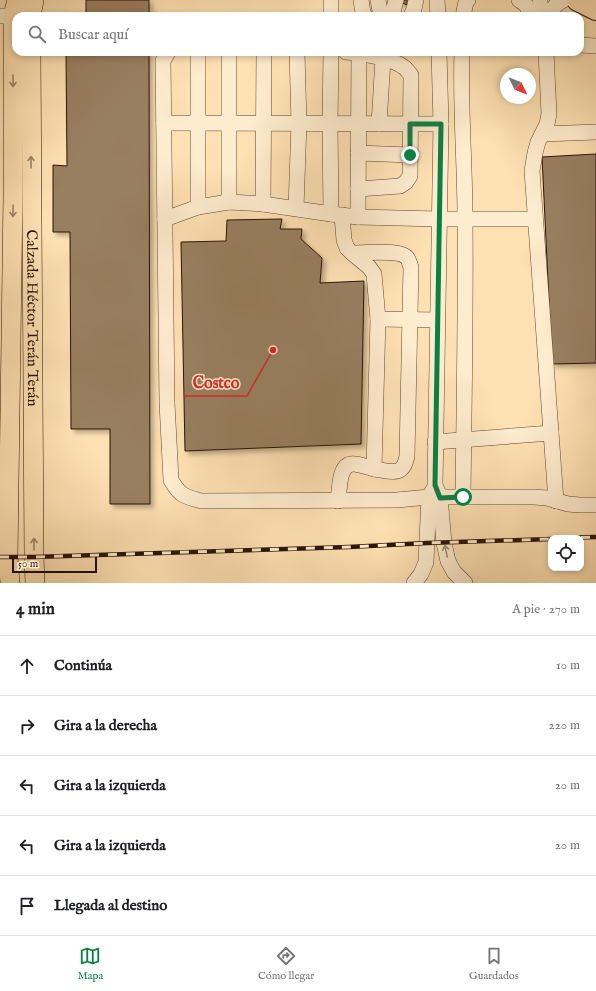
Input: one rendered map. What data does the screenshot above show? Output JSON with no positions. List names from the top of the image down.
{
  "streets": {
    "main road": ["Calzada Héctor Terán Terán"]
  },
  "places": ["Costco"],
  "scale_bar": "50 m",
  "north": "bottom right",
  "page": {
    "search": "Buscar aquí",
    "scale": "50 m",
    "heading": ["4 min", "A pie · 270 m"],
    "list": [
      ["Continúa", "10 m"],
      ["Gira a la derecha", "220 m"],
      ["Gira a la izquierda", "20 m"],
      ["Gira a la izquierda", "20 m"],
      "Llegada al destino"
    ],
    "nav": ["Mapa", "Cómo llegar", "Guardados"]
  }
}
